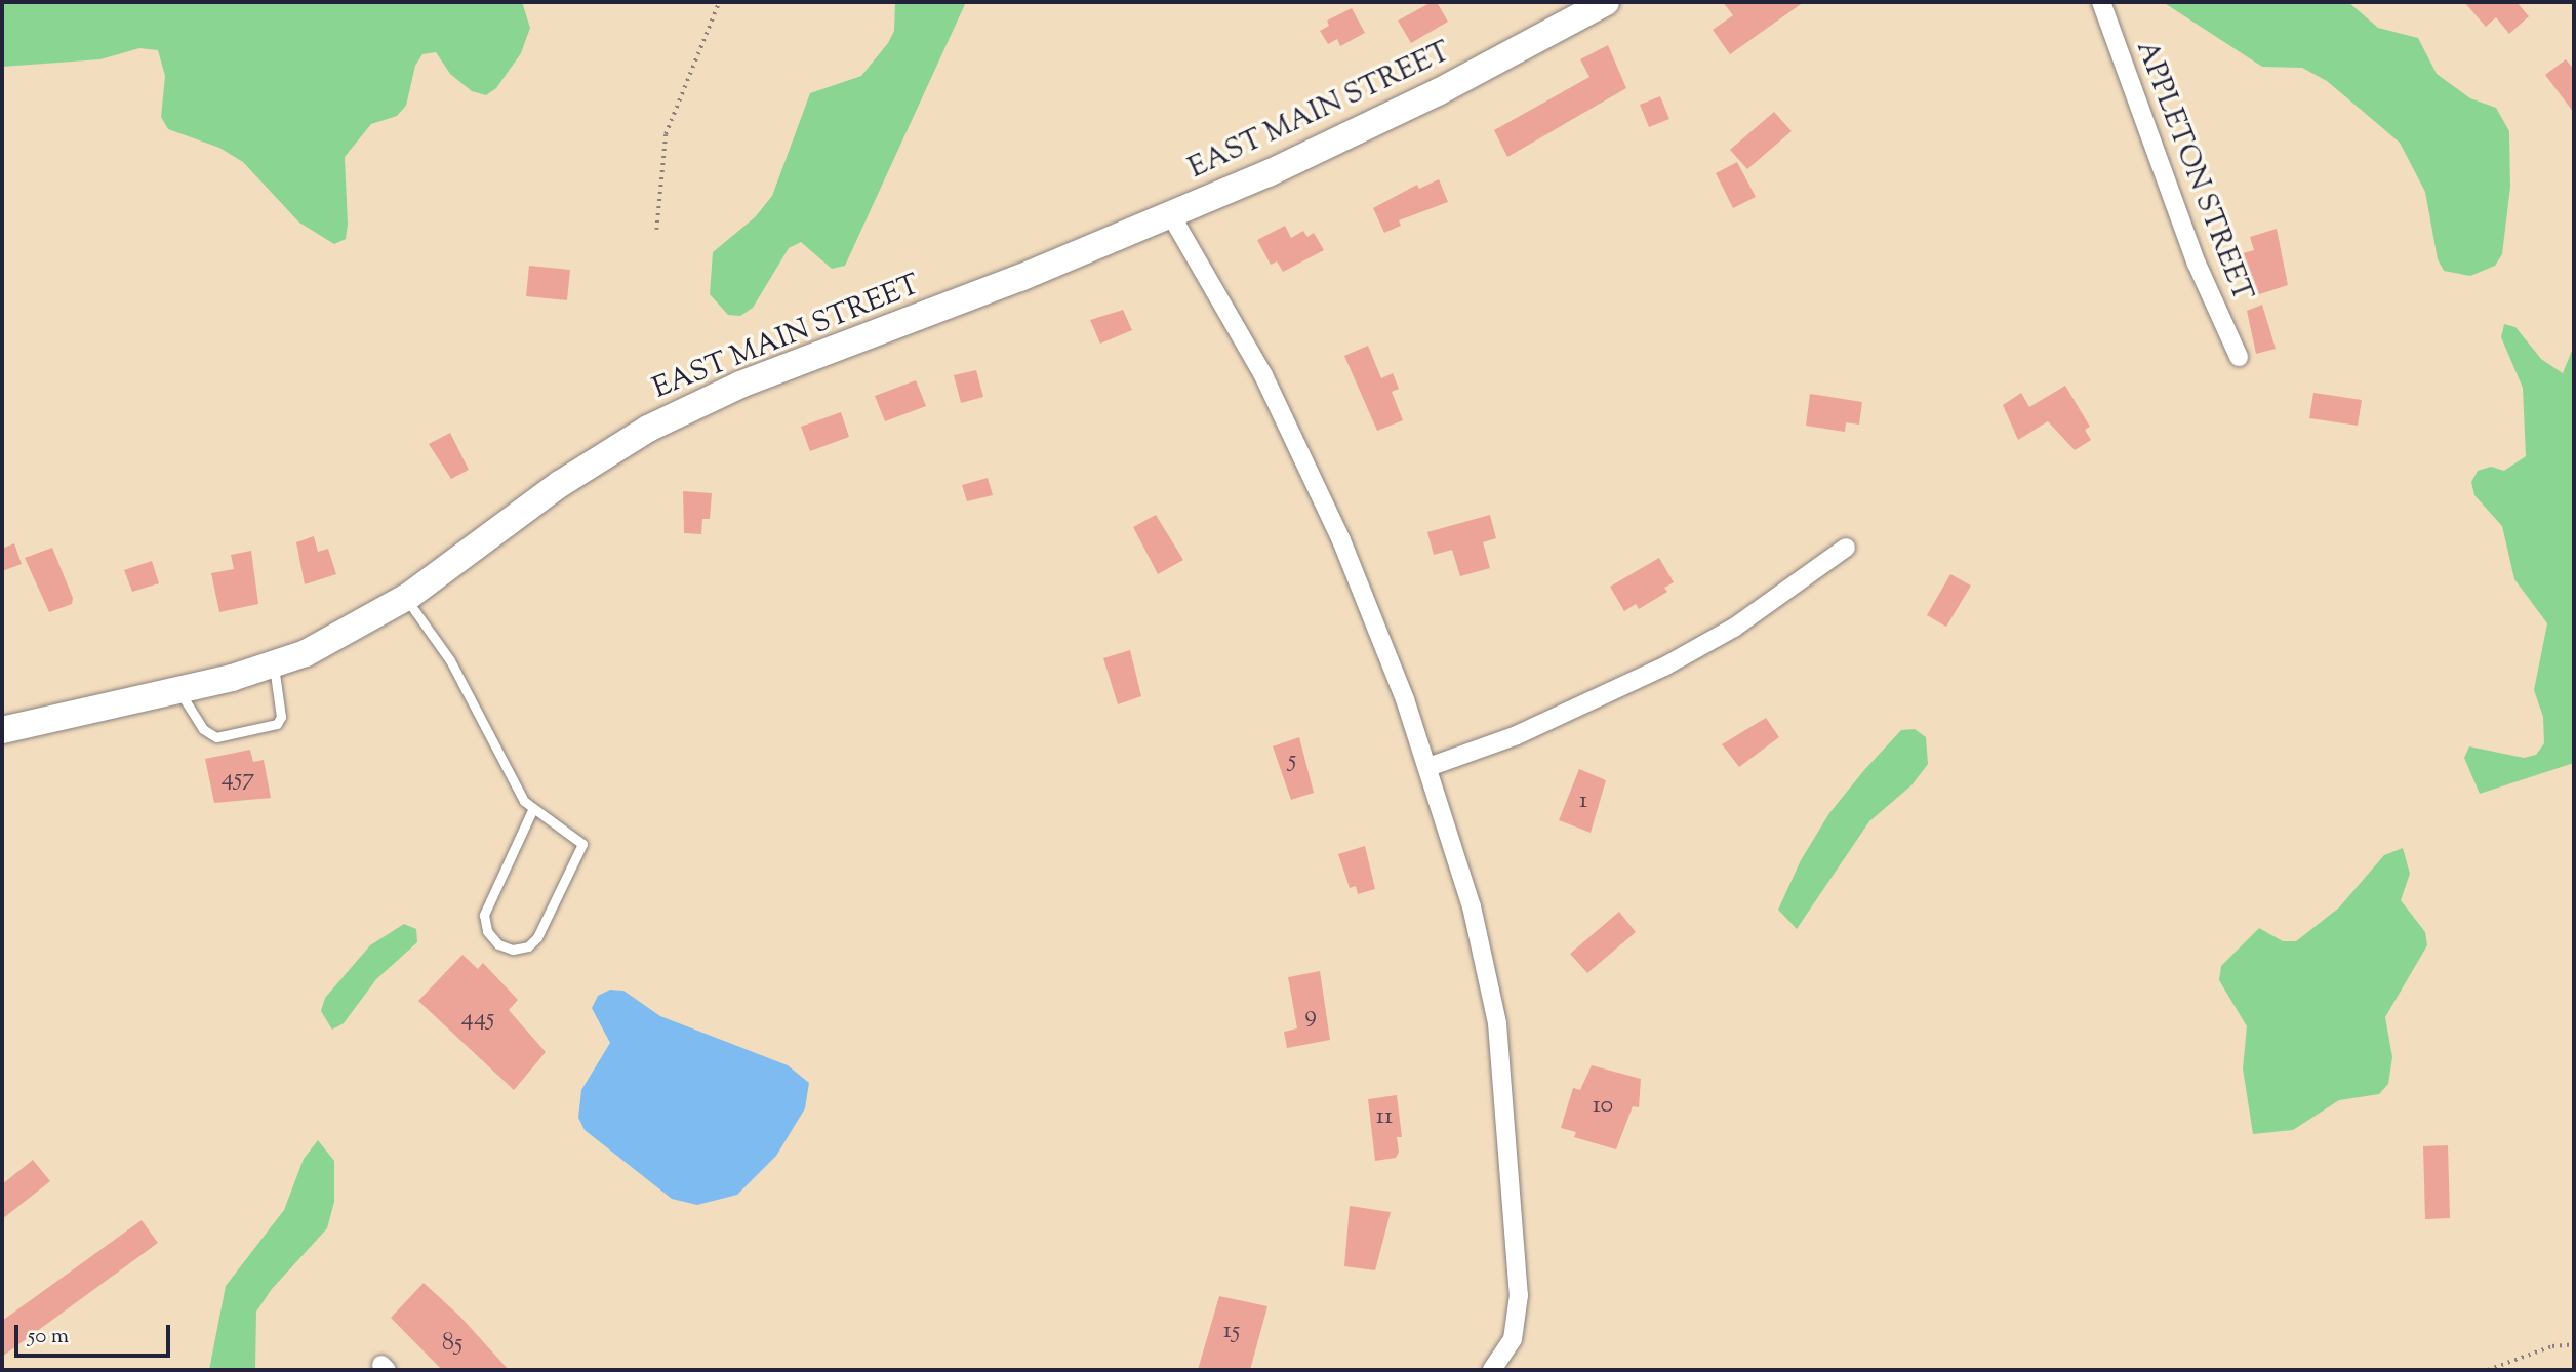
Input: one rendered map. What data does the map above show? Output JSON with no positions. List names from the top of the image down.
{
  "streets": {
    "main road": ["EAST MAIN STREET"],
    "street": ["APPLETON STREET"]
  },
  "house_numbers": [
    "5",
    "457",
    "1",
    "9",
    "445",
    "10",
    "11",
    "15",
    "85"
  ],
  "scale_bar": "50 m"
}
